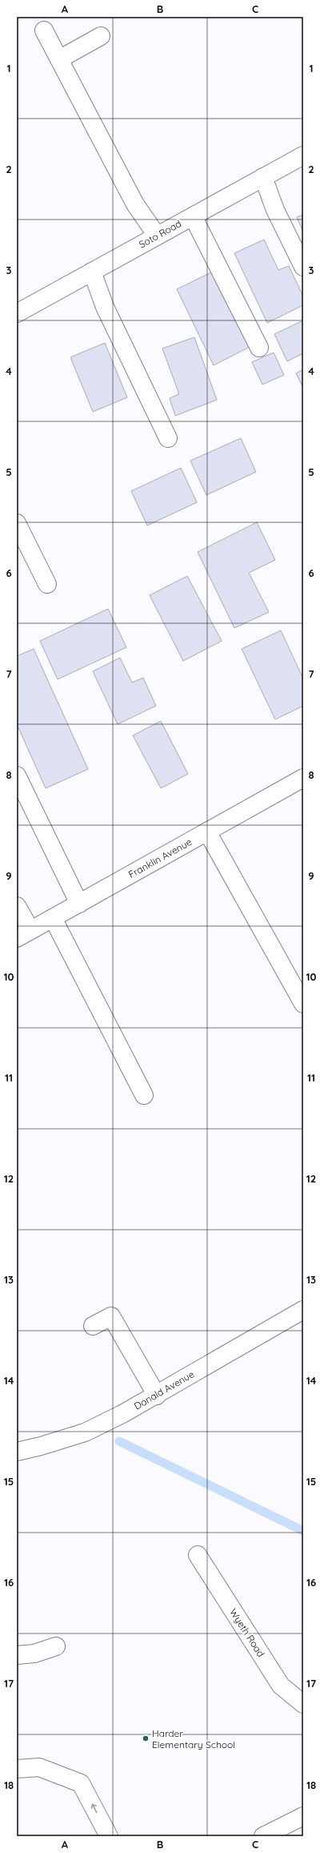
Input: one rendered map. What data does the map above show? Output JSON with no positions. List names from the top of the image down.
{
  "streets": {
    "street": [
      "Soto Road",
      "Franklin Avenue",
      "Donald Avenue",
      "Wyeth Road"
    ]
  },
  "places": ["Harder Elementary School"],
  "grid": {
    "columns": ["A", "B", "C"],
    "rows": [
      "1",
      "2",
      "3",
      "4",
      "5",
      "6",
      "7",
      "8",
      "9",
      "10",
      "11",
      "12",
      "13",
      "14",
      "15",
      "16",
      "17",
      "18"
    ]
  }
}
